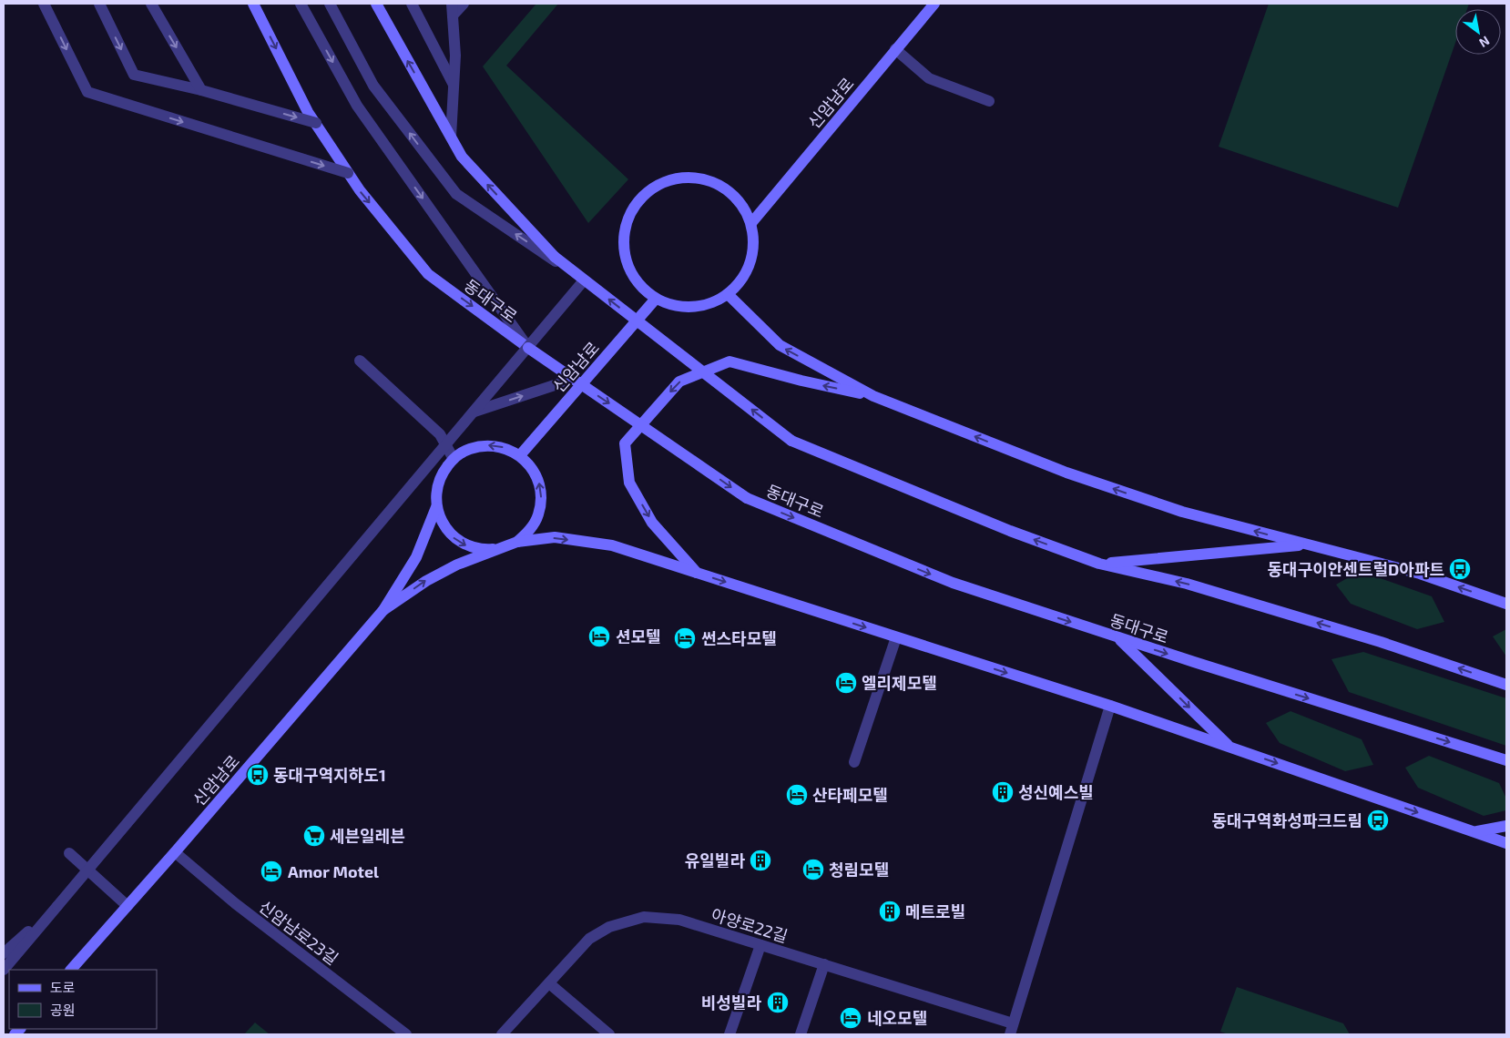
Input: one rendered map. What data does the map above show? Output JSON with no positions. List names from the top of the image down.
{
  "streets": {
    "main road": ["신암남로", "동대구로"],
    "street": ["아양로22길", "신암남로23길"]
  },
  "crossings": [
    ["신암남로", "신암남로23길"]
  ],
  "places": {
    "bus stop": ["동대구이안센트럴D아파트", "동대구역지하도1", "동대구역화성파크드림"],
    "hotel": [
      "션모텔",
      "썬스타모텔",
      "엘리제모텔",
      "산타페모텔",
      "청림모텔",
      "Amor Motel",
      "네오모텔"
    ],
    "building": [
      "성신예스빌",
      "유일빌라",
      "메트로빌",
      "비성빌라"
    ],
    "supermarket": ["세븐일레븐"]
  },
  "legend": ["도로", "공원"],
  "north": "bottom right"
}
